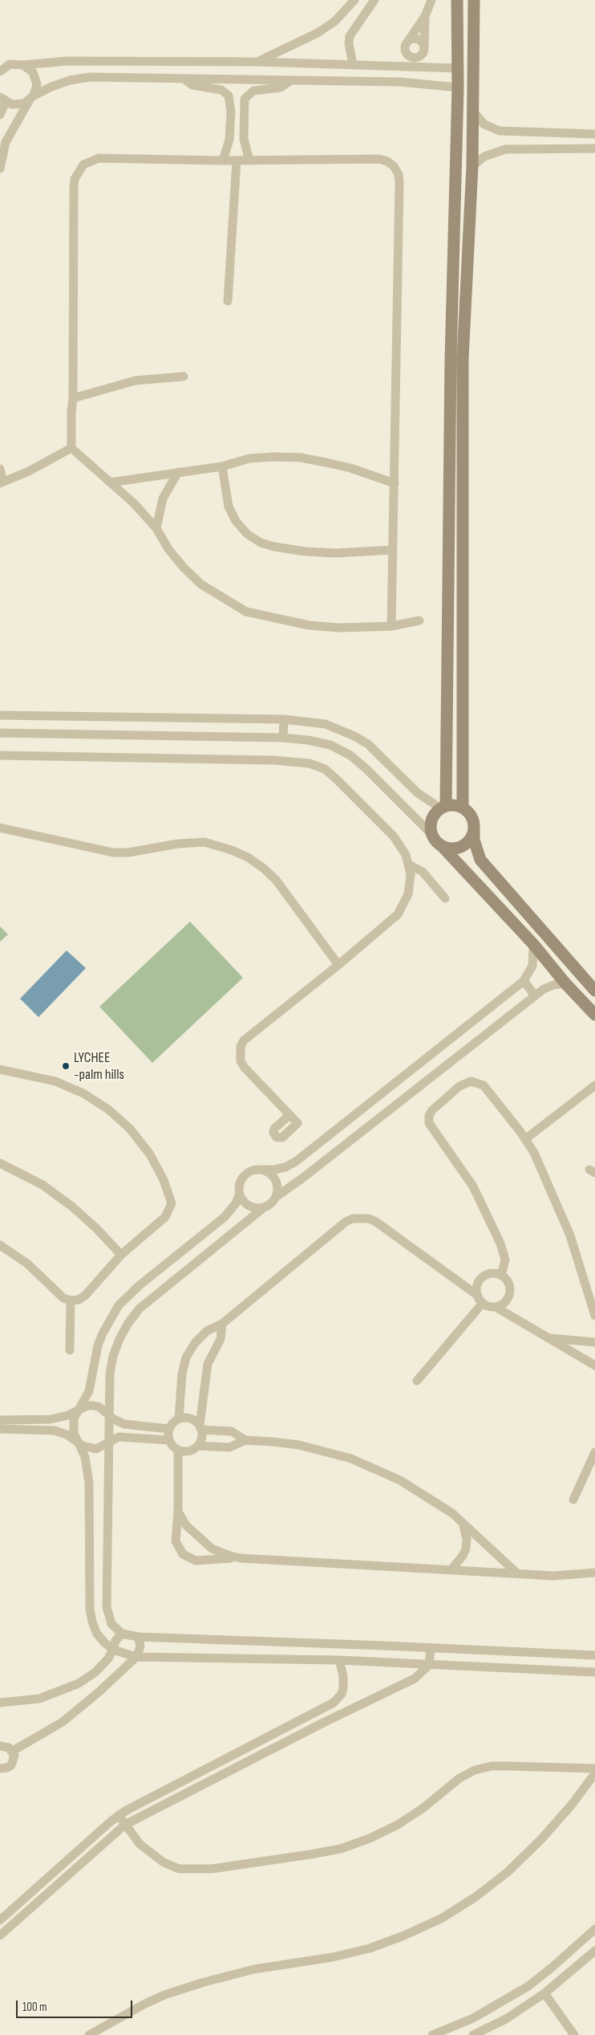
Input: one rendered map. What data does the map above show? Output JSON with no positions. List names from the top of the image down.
{
  "places": ["LYCHEE -palm hills"],
  "scale_bar": "100 m"
}
